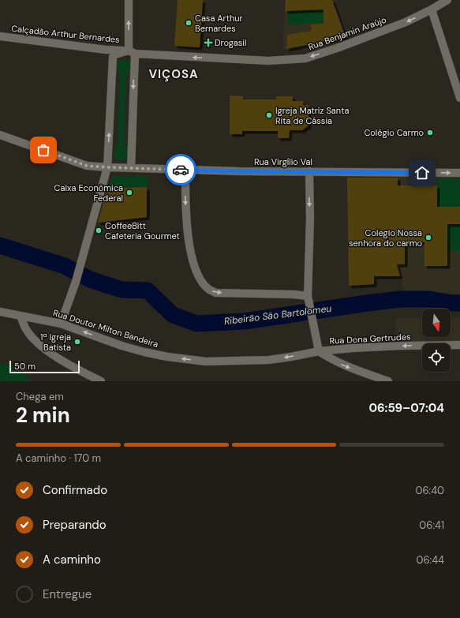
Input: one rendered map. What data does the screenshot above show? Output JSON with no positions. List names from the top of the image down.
{
  "streets": {
    "street": [
      "Rua Benjamin Araújo",
      "Calçadão Arthur Bernardes",
      "Rua Virgílio Val",
      "Rua Doutor Milton Bandeira",
      "Rua Dona Gertrudes"
    ]
  },
  "crossings": [
    ["Rua Benjamin Araújo", "Calçadão Arthur Bernardes"],
    ["Rua Doutor Milton Bandeira", "Rua Dona Gertrudes"]
  ],
  "one_way": ["Rua Benjamin Araújo", "Rua Doutor Milton Bandeira", "Rua Dona Gertrudes"],
  "districts": ["VIÇOSA"],
  "water": ["Ribeirão São Bartolomeu"],
  "places": {
    "other": [
      "Casa Arthur Bernardes",
      "Igreja Matriz Santa Rita de Cássia",
      "Colégio Carmo",
      "Caixa Econômica Federal",
      "CoffeeBitt Cafeteria Gourmet",
      "Colegio Nossa senhora do carmo",
      "1ª Igreja Batista"
    ],
    "health": ["Drogasil"]
  },
  "scale_bar": "50 m",
  "north": "bottom",
  "page": {
    "scale": "50 m",
    "heading": ["2 min", "Chega em", "06:59–07:04"],
    "bar": "A caminho · 170 m",
    "list": [
      ["Confirmado", "06:40"],
      ["Preparando", "06:41"],
      ["A caminho", "06:44"],
      "Entregue"
    ]
  }
}
